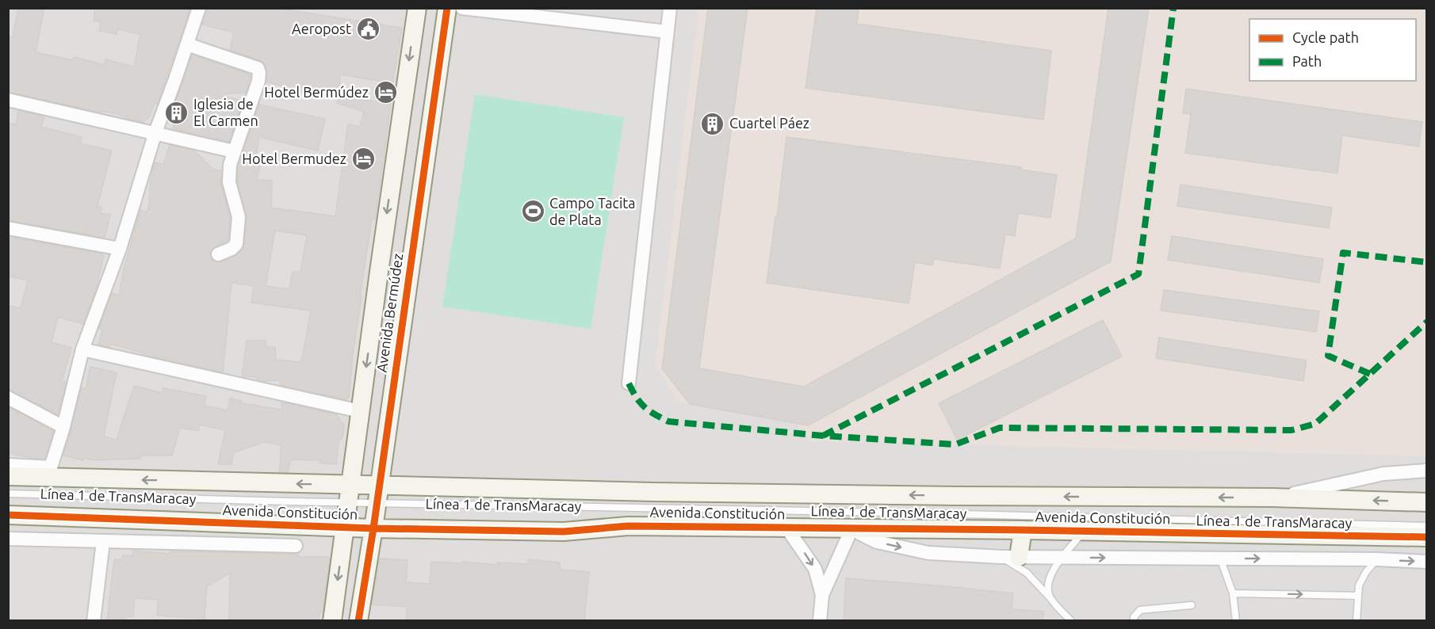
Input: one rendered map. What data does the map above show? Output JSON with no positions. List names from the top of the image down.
{
  "streets": {
    "street": ["Avenida Bermúdez", "Avenida Constitución"],
    "lane": ["Línea 1 de TransMaracay"]
  },
  "crossings": [
    ["Avenida Bermúdez", "Línea 1 de TransMaracay"],
    ["Avenida Bermúdez", "Avenida Constitución"],
    ["Línea 1 de TransMaracay", "Avenida Constitución"]
  ],
  "places": {
    "public building": ["Aeropost"],
    "hotel": ["Hotel Bermúdez", "Hotel Bermudez"],
    "building": ["Iglesia de El Carmen", "Cuartel Páez"],
    "sports": ["Campo Tacita de Plata"]
  },
  "legend": ["Cycle path", "Path"]
}
